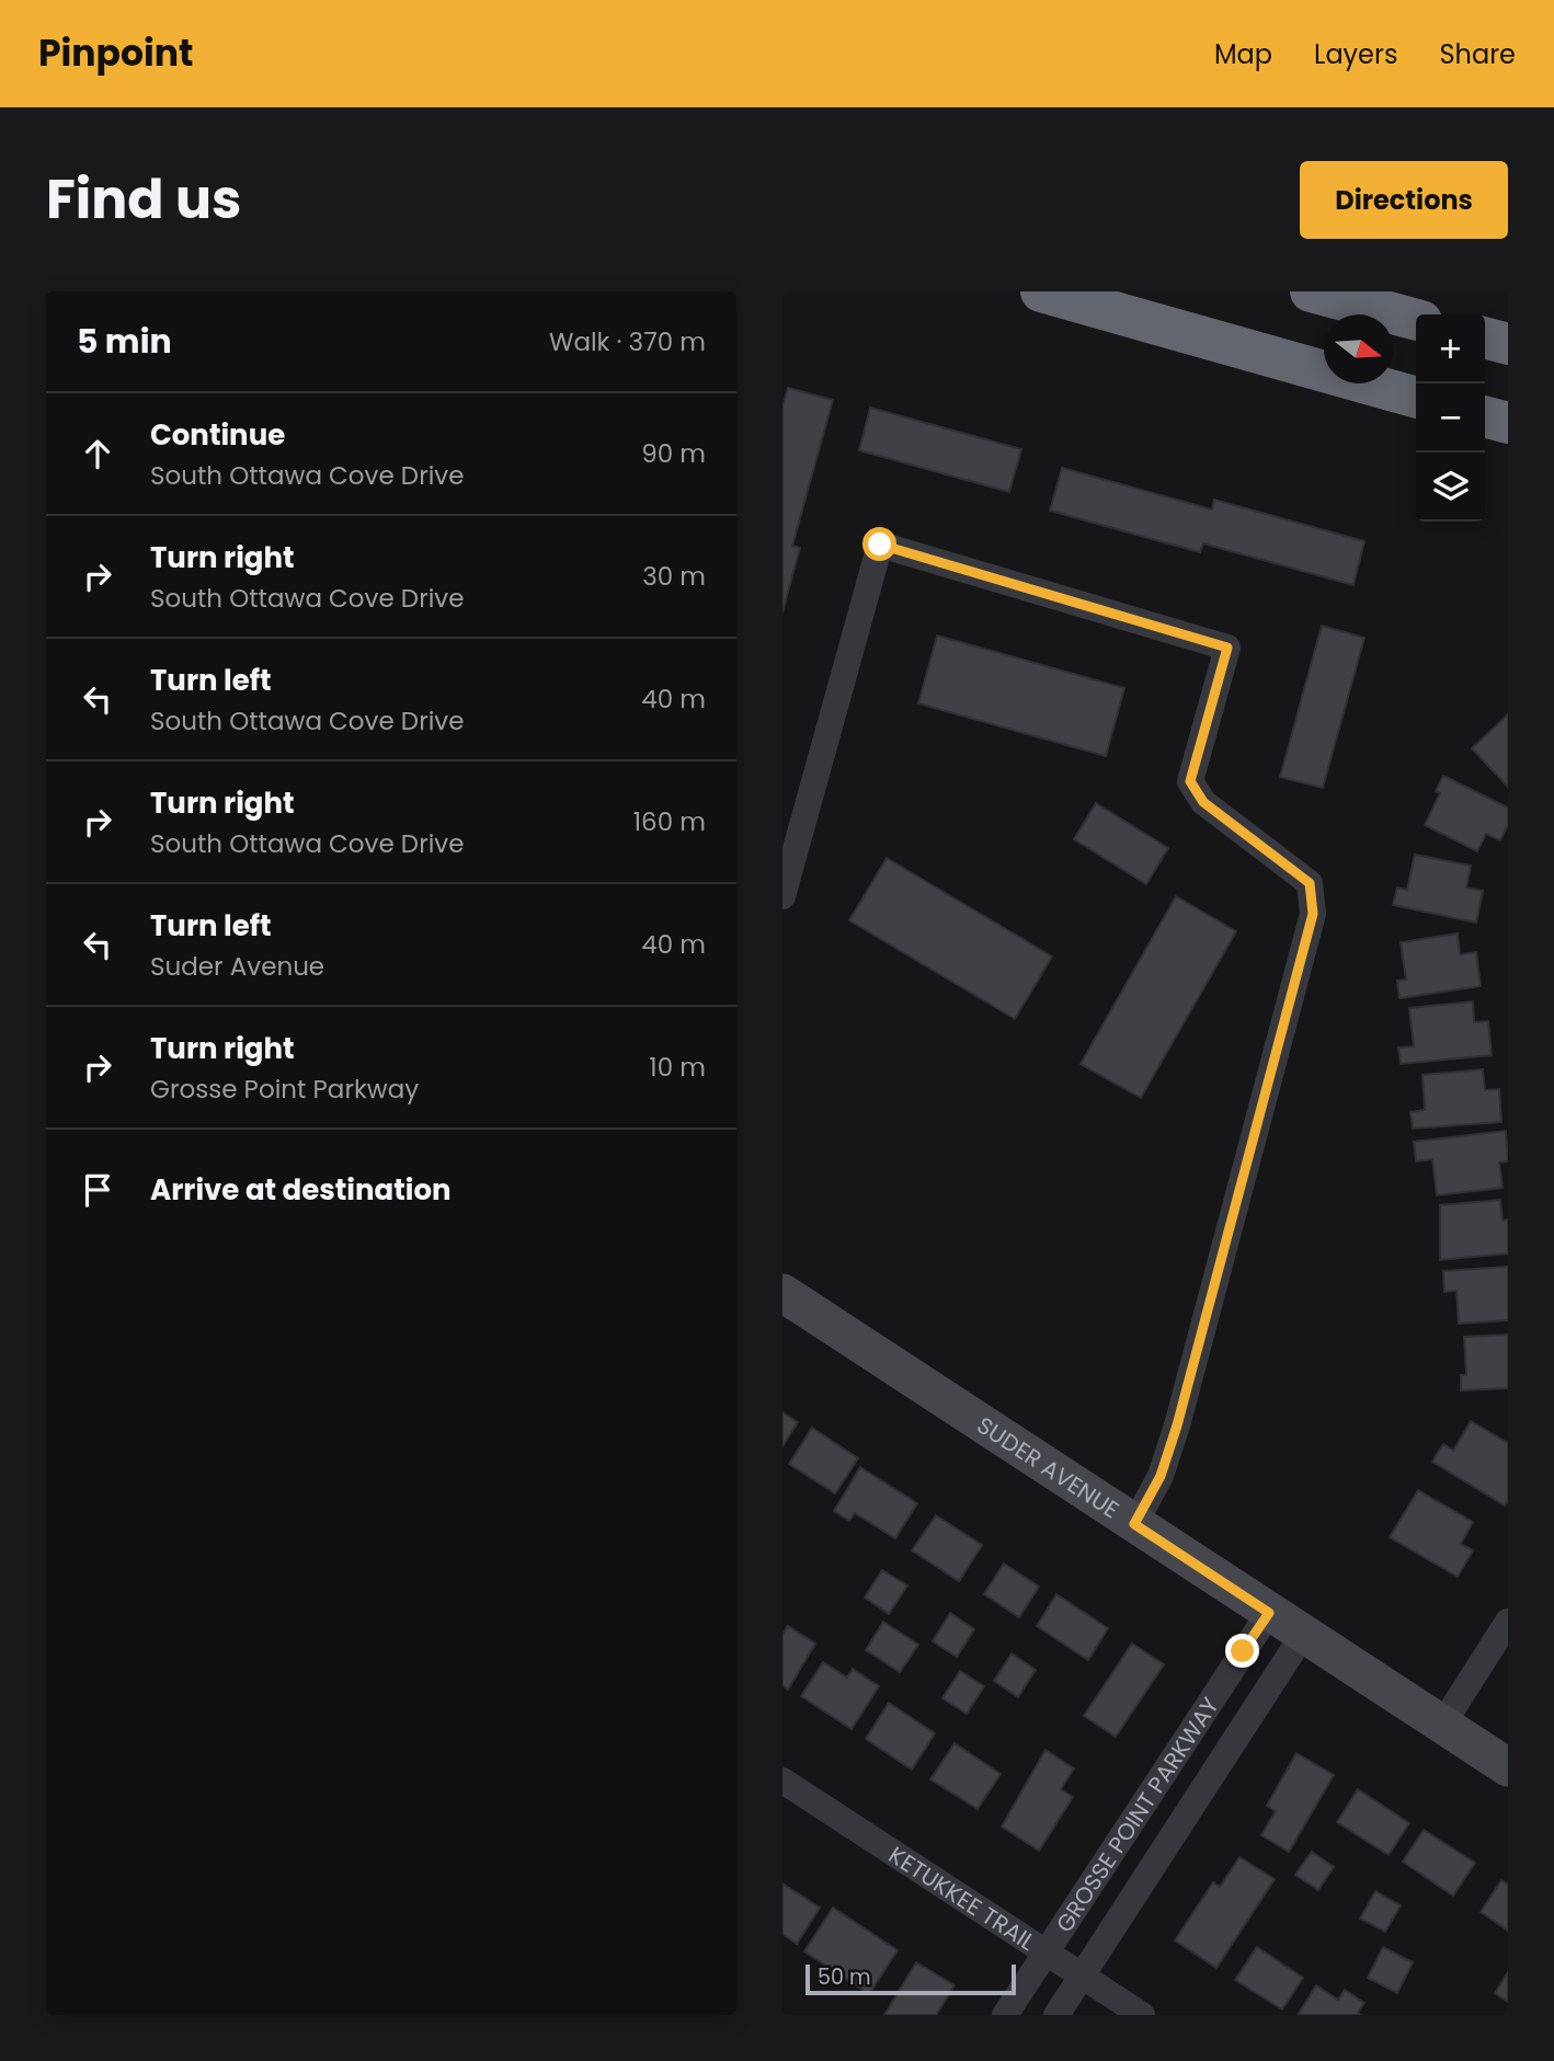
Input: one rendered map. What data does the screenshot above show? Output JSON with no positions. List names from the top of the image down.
{
  "streets": {
    "street": ["SUDER AVENUE", "GROSSE POINT PARKWAY", "KETUKKEE TRAIL"]
  },
  "crossings": [
    ["SUDER AVENUE", "GROSSE POINT PARKWAY"],
    ["GROSSE POINT PARKWAY", "KETUKKEE TRAIL"]
  ],
  "scale_bar": "50 m",
  "north": "right",
  "page": {
    "header": "Pinpoint",
    "nav": ["Map", "Layers", "Share"],
    "title": "Find us",
    "buttons": "Directions",
    "heading": ["5 min", "Walk · 370 m"],
    "map_buttons": ["+", "−"],
    "list": [
      ["Continue", "South Ottawa Cove Drive", "90 m"],
      ["Turn right", "South Ottawa Cove Drive", "30 m"],
      ["Turn left", "South Ottawa Cove Drive", "40 m"],
      ["Turn right", "South Ottawa Cove Drive", "160 m"],
      ["Turn left", "Suder Avenue", "40 m"],
      ["Turn right", "Grosse Point Parkway", "10 m"],
      "Arrive at destination"
    ],
    "scale": "50 m"
  }
}
